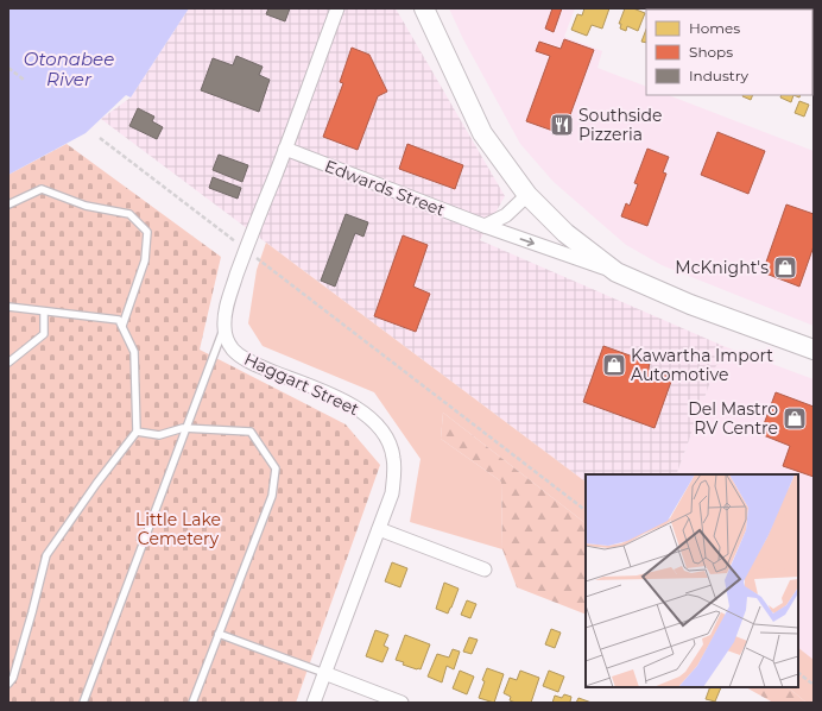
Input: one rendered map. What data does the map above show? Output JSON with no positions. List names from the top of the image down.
{
  "streets": {
    "street": ["Edwards Street", "Haggart Street"]
  },
  "one_way": ["Edwards Street"],
  "water": ["Otonabee River"],
  "parks": ["Little Lake Cemetery"],
  "places": {
    "restaurant": ["Southside Pizzeria"],
    "shop": ["McKnight's", "Kawartha Import Automotive", "Del Mastro RV Centre"]
  },
  "legend": ["Homes", "Shops", "Industry"]
}
